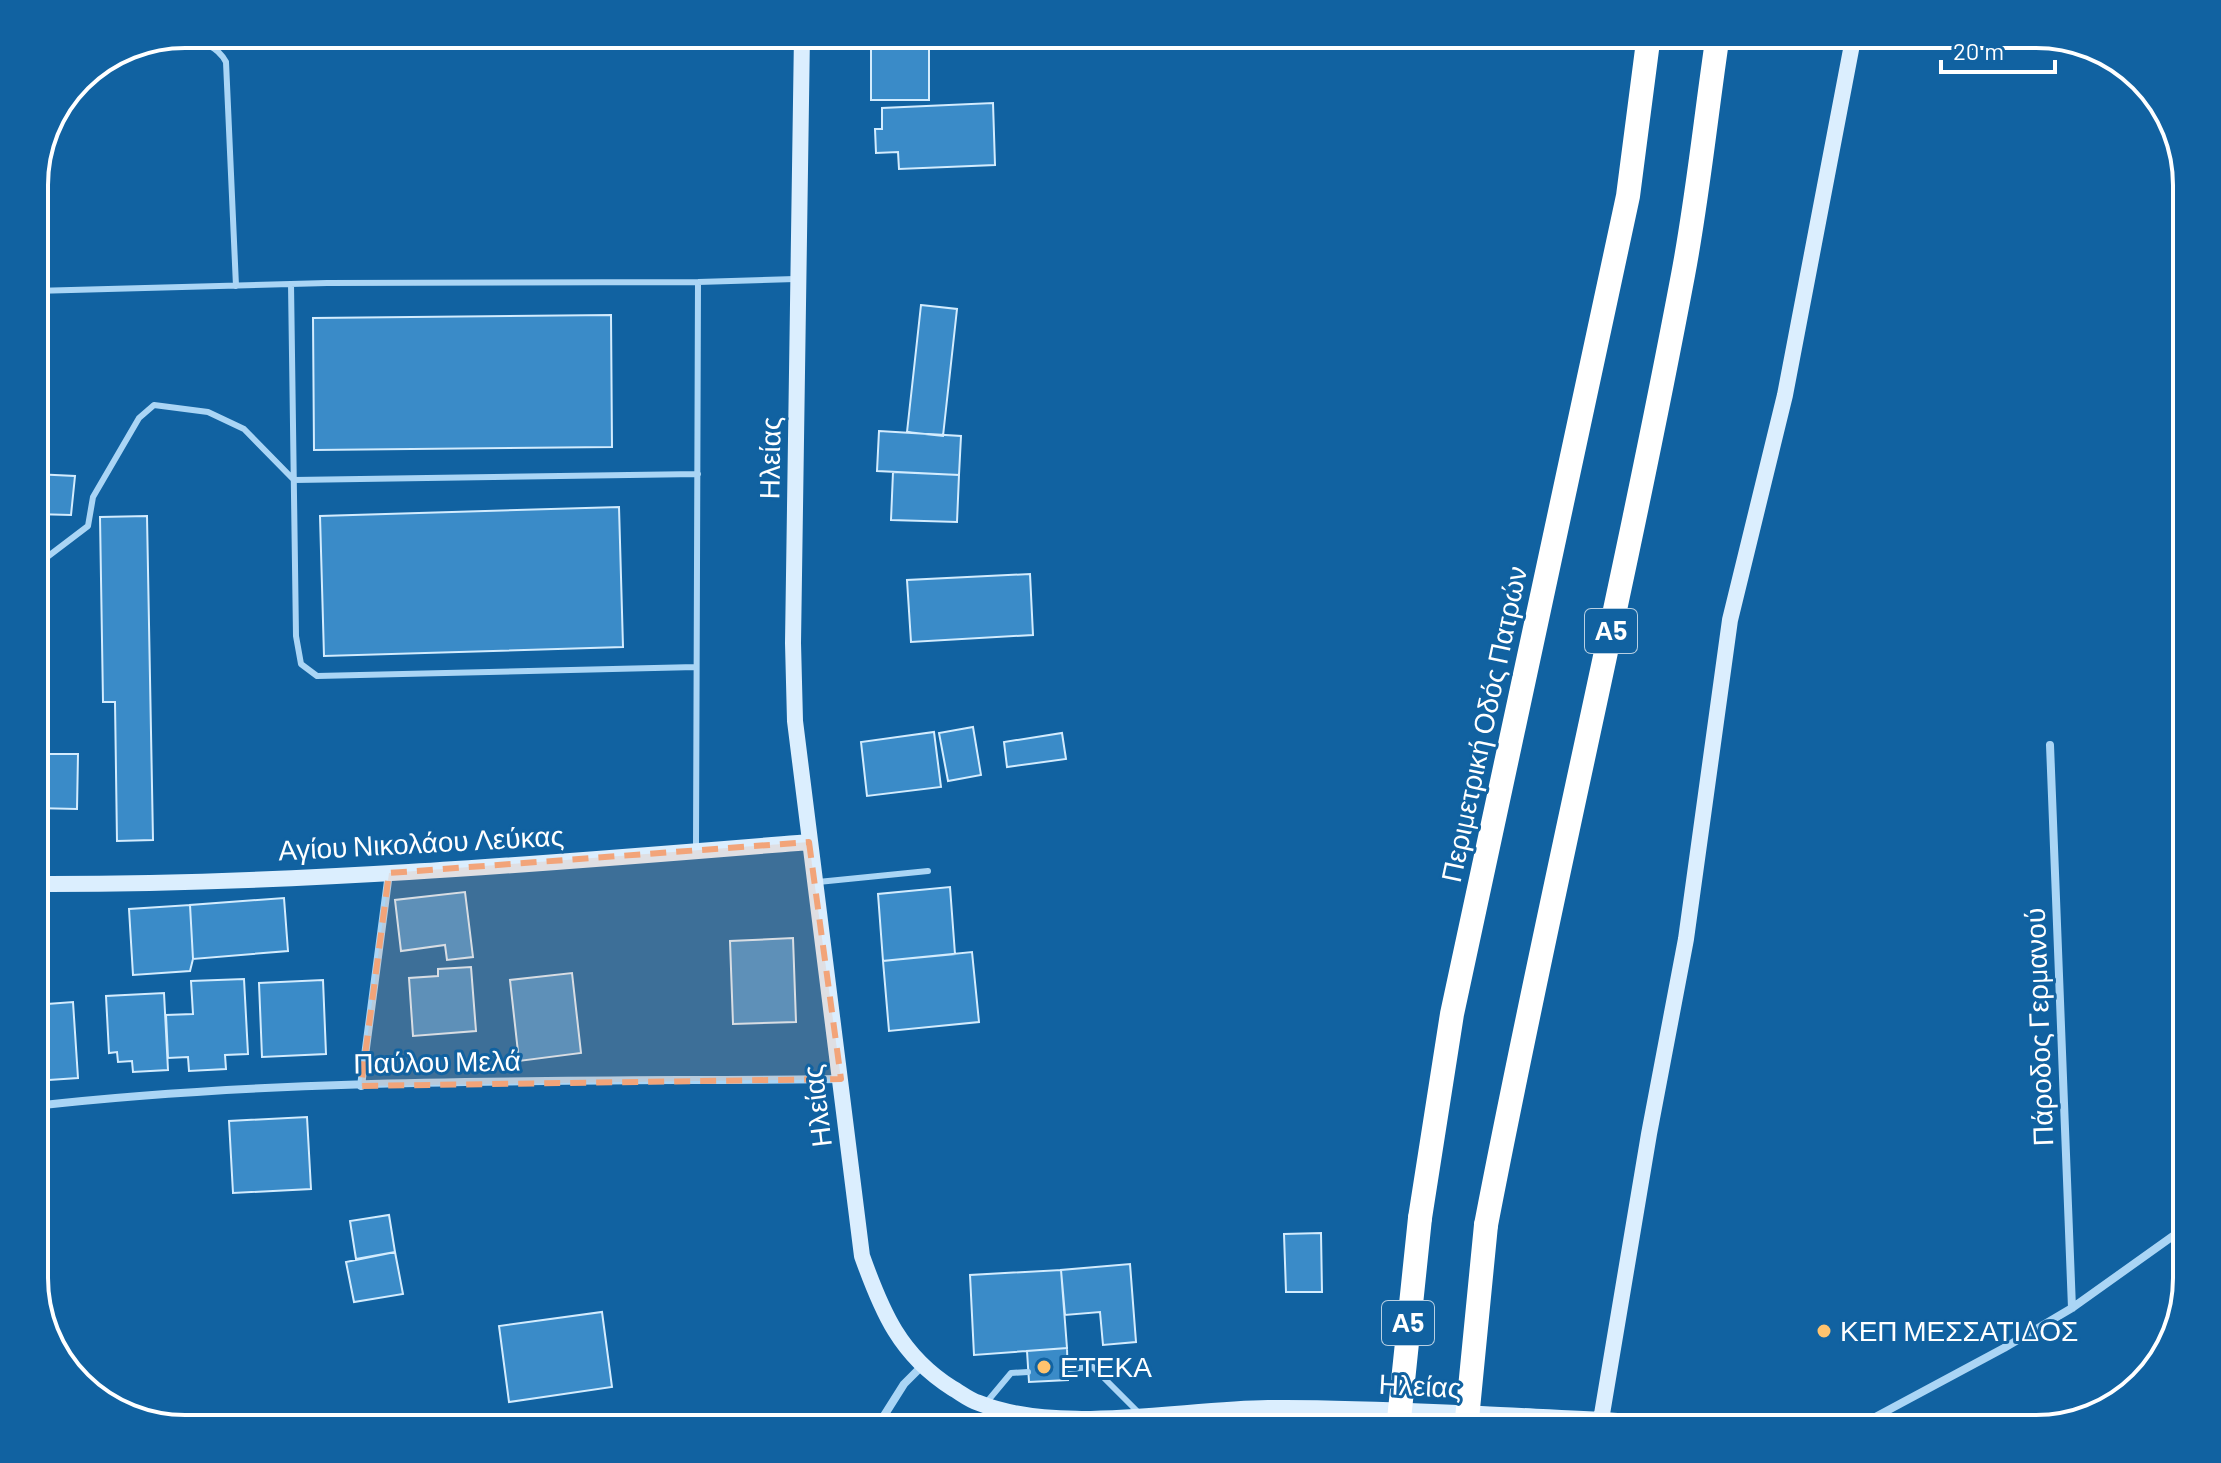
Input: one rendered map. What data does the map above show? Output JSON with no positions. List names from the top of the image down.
{
  "streets": {
    "highway": ["Α5", "Περιμετρική Οδός Πατρών"],
    "main road": ["Ηλείας", "Αγίου Νικολάου Λεύκας"],
    "street": ["Πάροδος Γερμανού", "Παύλου Μελά"]
  },
  "crossings": [
    ["Ηλείας", "Αγίου Νικολάου Λεύκας"],
    ["Ηλείας", "Παύλου Μελά"]
  ],
  "places": ["ΚΕΠ ΜΕΣΣΑΤΙΔΟΣ", "ΕΤΕΚΑ"],
  "scale_bar": "20 m"
}
